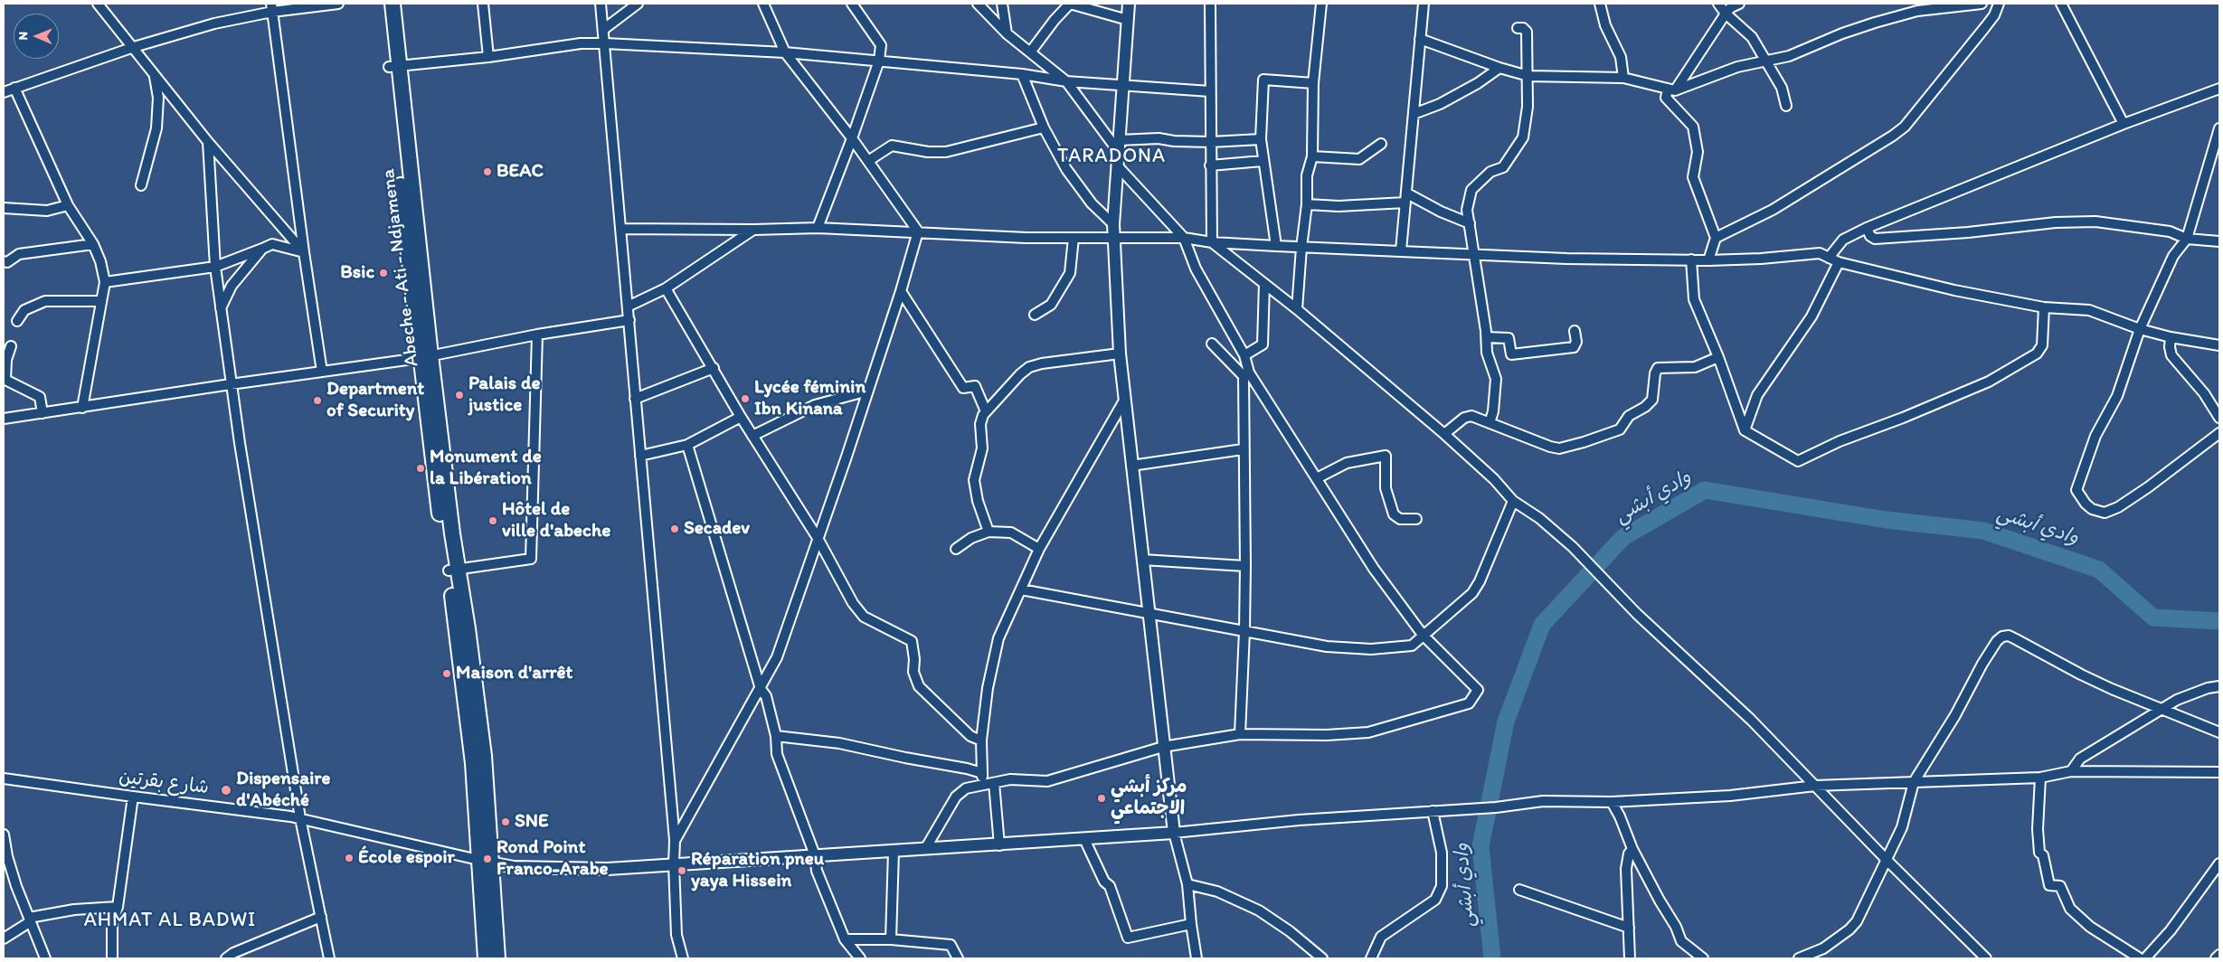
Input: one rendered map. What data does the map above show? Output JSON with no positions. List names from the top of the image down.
{
  "streets": {
    "highway": ["Abeche - Ati - Ndjamena"],
    "street": ["شارع بقرتين"]
  },
  "crossings": [
    ["Abeche - Ati - Ndjamena", "شارع بقرتين"]
  ],
  "districts": ["TARADONA", "AHMAT AL BADWI"],
  "water": ["وادي أبشي"],
  "places": [
    "BEAC",
    "Bsic",
    "Palais de justice",
    "Lycée féminin Ibn Kinana",
    "Department of Security",
    "Monument de la Libération",
    "Hôtel de ville d'abeche",
    "Secadev",
    "Maison d'arrêt",
    "Dispensaire d'Abéché",
    "مركز أبشي الاجتماعي",
    "SNE",
    "École espoir",
    "Rond Point Franco-Arabe",
    "Réparation pneu yaya Hissein"
  ],
  "north": "left"
}
